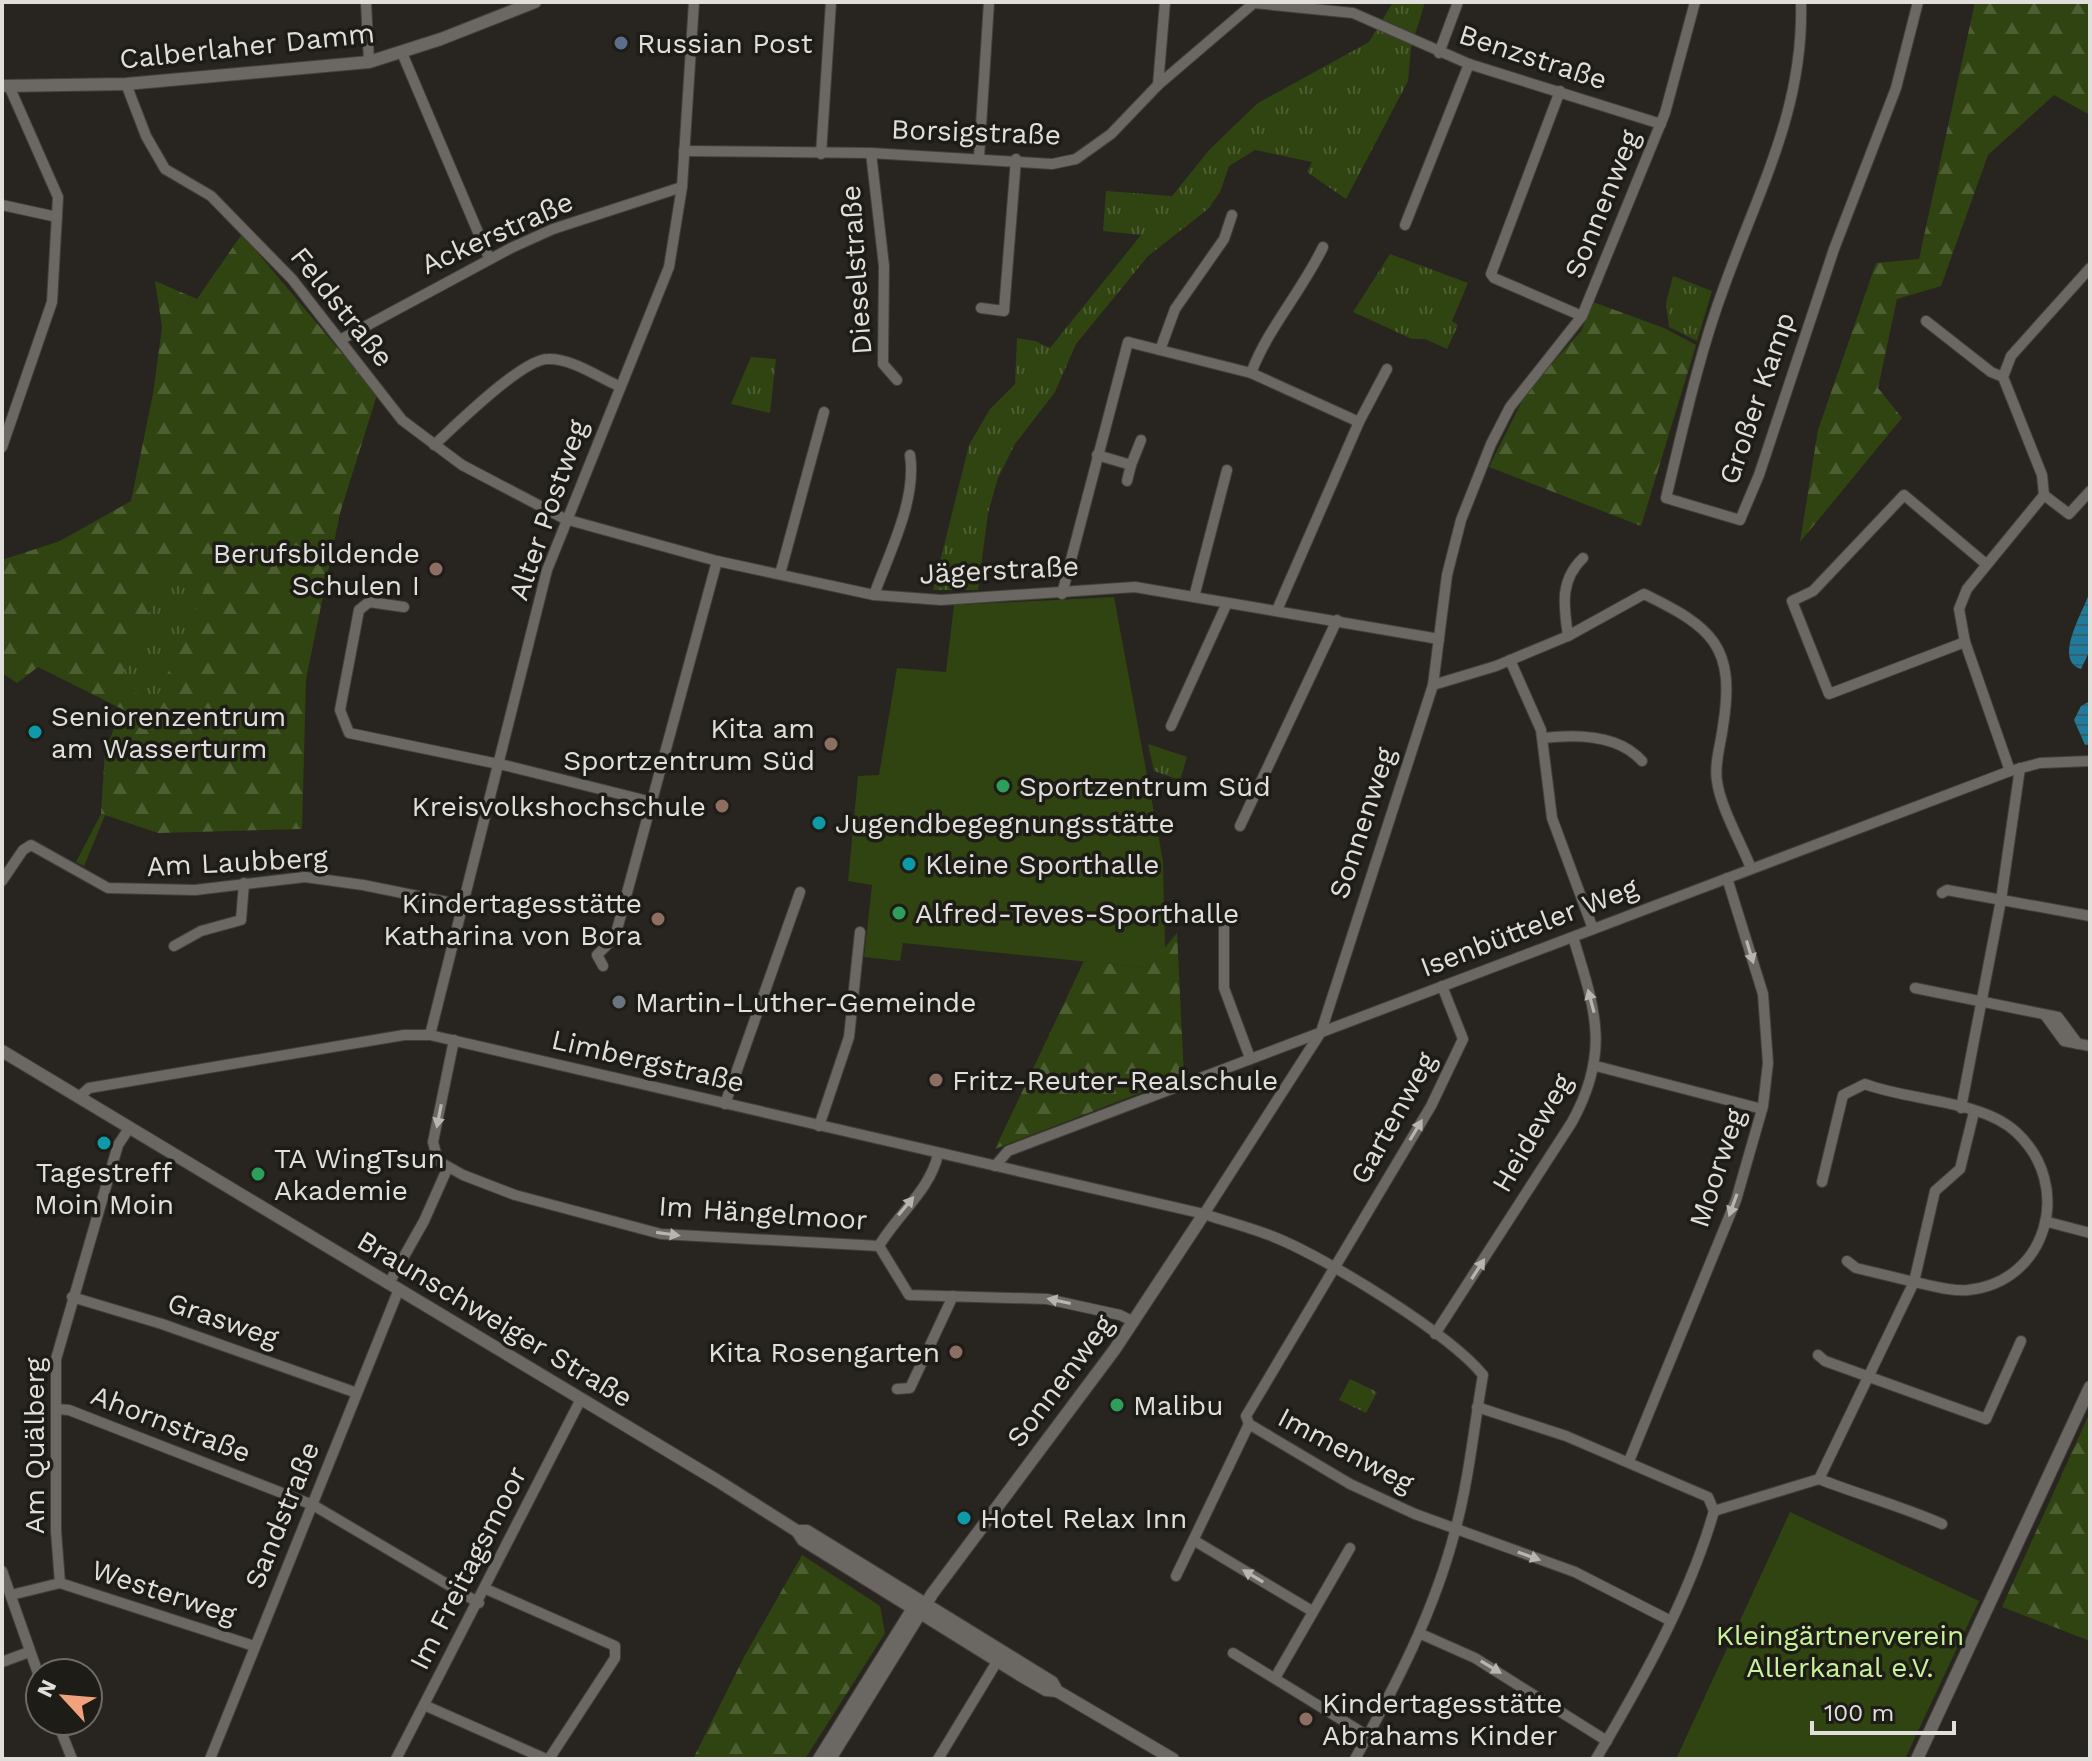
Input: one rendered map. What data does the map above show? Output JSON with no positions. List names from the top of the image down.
{
  "streets": {
    "street": [
      "Calberlaher Damm",
      "Benzstraße",
      "Borsigstraße",
      "Sonnenweg",
      "Ackerstraße",
      "Dieselstraße",
      "Feldstraße",
      "Großer Kamp",
      "Alter Postweg",
      "Jägerstraße",
      "Am Laubberg",
      "Isenbütteler Weg",
      "Limbergstraße",
      "Gartenweg",
      "Heideweg",
      "Moorweg",
      "Im Hängelmoor",
      "Braunschweiger Straße",
      "Grasweg",
      "Ahornstraße",
      "Am Quälberg",
      "Immenweg",
      "Sandstraße",
      "Im Freitagsmoor",
      "Westerweg"
    ]
  },
  "crossings": [
    ["Calberlaher Damm", "Feldstraße"],
    ["Benzstraße", "Borsigstraße"],
    ["Benzstraße", "Sonnenweg"],
    ["Borsigstraße", "Dieselstraße"],
    ["Borsigstraße", "Alter Postweg"],
    ["Sonnenweg", "Jägerstraße"],
    ["Sonnenweg", "Isenbütteler Weg"],
    ["Sonnenweg", "Limbergstraße"],
    ["Sonnenweg", "Braunschweiger Straße"],
    ["Ackerstraße", "Feldstraße"],
    ["Ackerstraße", "Alter Postweg"],
    ["Feldstraße", "Alter Postweg"],
    ["Feldstraße", "Jägerstraße"],
    ["Alter Postweg", "Jägerstraße"],
    ["Alter Postweg", "Am Laubberg"],
    ["Alter Postweg", "Limbergstraße"],
    ["Isenbütteler Weg", "Limbergstraße"],
    ["Isenbütteler Weg", "Gartenweg"],
    ["Isenbütteler Weg", "Heideweg"],
    ["Isenbütteler Weg", "Moorweg"],
    ["Limbergstraße", "Gartenweg"],
    ["Limbergstraße", "Heideweg"],
    ["Limbergstraße", "Im Hängelmoor"],
    ["Limbergstraße", "Braunschweiger Straße"],
    ["Limbergstraße", "Immenweg"],
    ["Gartenweg", "Immenweg"],
    ["Braunschweiger Straße", "Am Quälberg"],
    ["Braunschweiger Straße", "Sandstraße"],
    ["Braunschweiger Straße", "Im Freitagsmoor"],
    ["Grasweg", "Am Quälberg"],
    ["Grasweg", "Sandstraße"],
    ["Ahornstraße", "Am Quälberg"],
    ["Ahornstraße", "Sandstraße"],
    ["Ahornstraße", "Im Freitagsmoor"],
    ["Am Quälberg", "Westerweg"],
    ["Sandstraße", "Westerweg"]
  ],
  "one_way": [
    "Gartenweg",
    "Heideweg",
    "Moorweg",
    "Im Hängelmoor",
    "Immenweg"
  ],
  "parks": ["Kleingärtnerverein Allerkanal e.V."],
  "places": [
    "Russian Post",
    "Berufsbildende Schulen I",
    "Seniorenzentrum am Wasserturm",
    "Kita am Sportzentrum Süd",
    "Sportzentrum Süd",
    "Kreisvolkshochschule",
    "Jugendbegegnungsstätte",
    "Kleine Sporthalle",
    "Alfred-Teves-Sporthalle",
    "Kindertagesstätte Katharina von Bora",
    "Martin-Luther-Gemeinde",
    "Fritz-Reuter-Realschule",
    "Tagestreff Moin Moin",
    "TA WingTsun Akademie",
    "Kita Rosengarten",
    "Malibu",
    "Hotel Relax Inn",
    "Kindertagesstätte Abrahams Kinder"
  ],
  "scale_bar": "100 m",
  "north": "top left"
}
